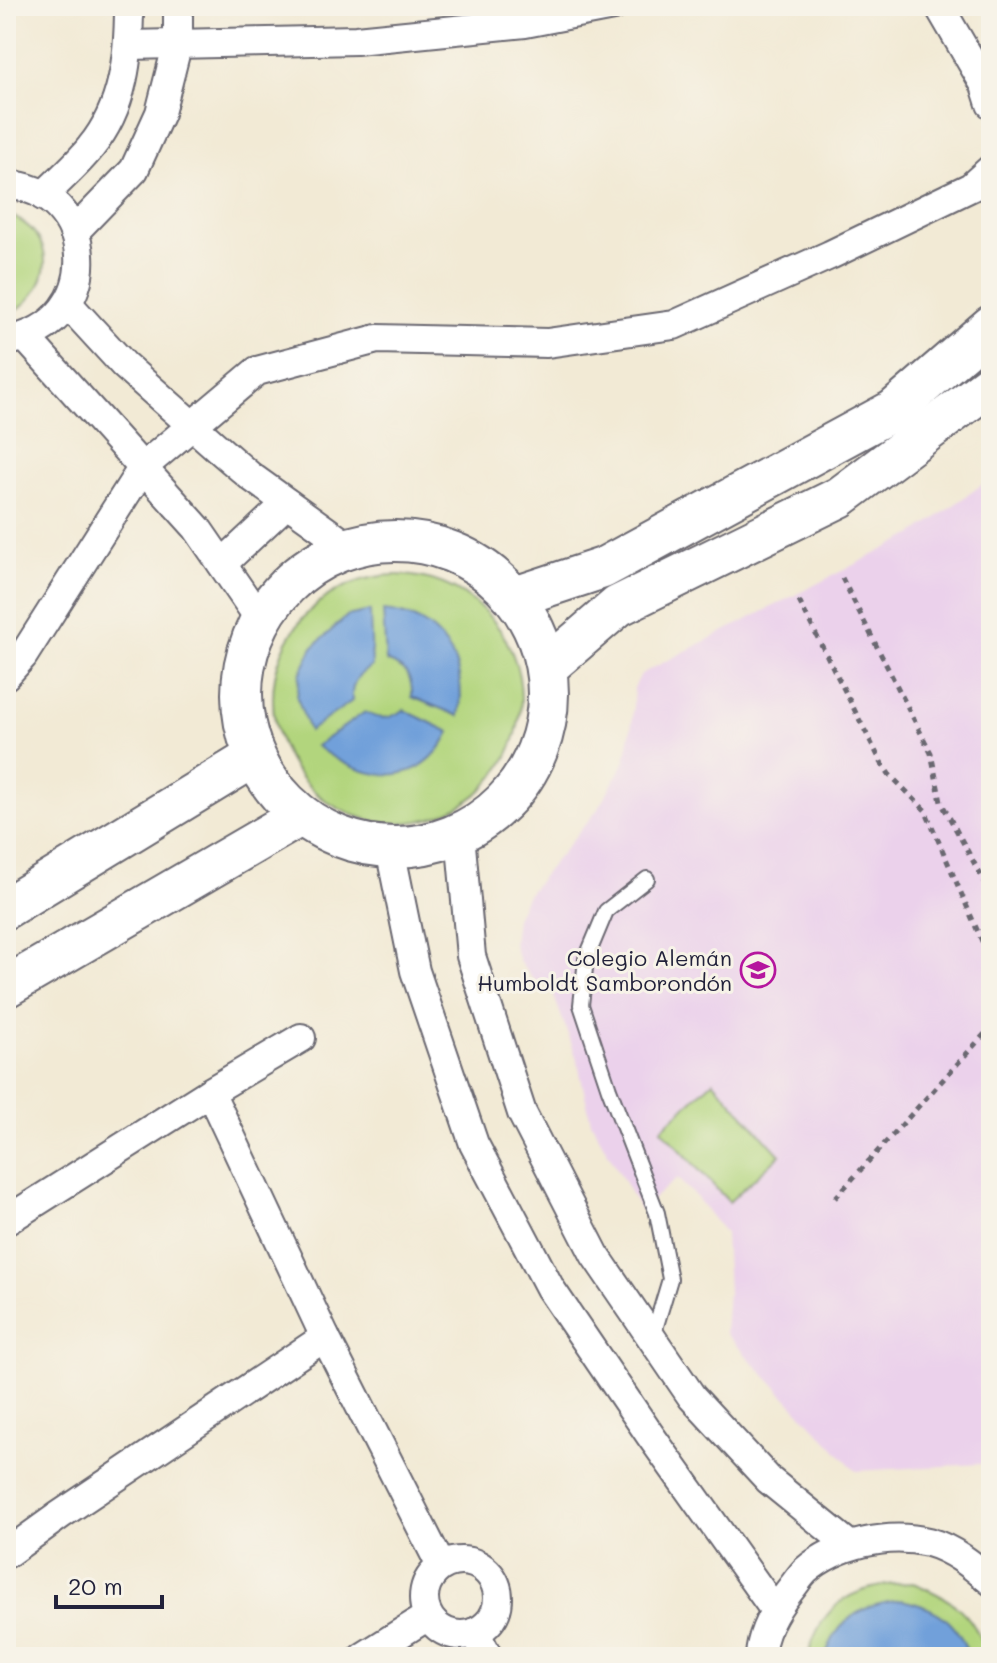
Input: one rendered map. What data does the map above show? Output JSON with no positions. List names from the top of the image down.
{
  "places": {
    "school or university": ["Colegio Alemán Humboldt Samborondón"]
  },
  "scale_bar": "20 m"
}
